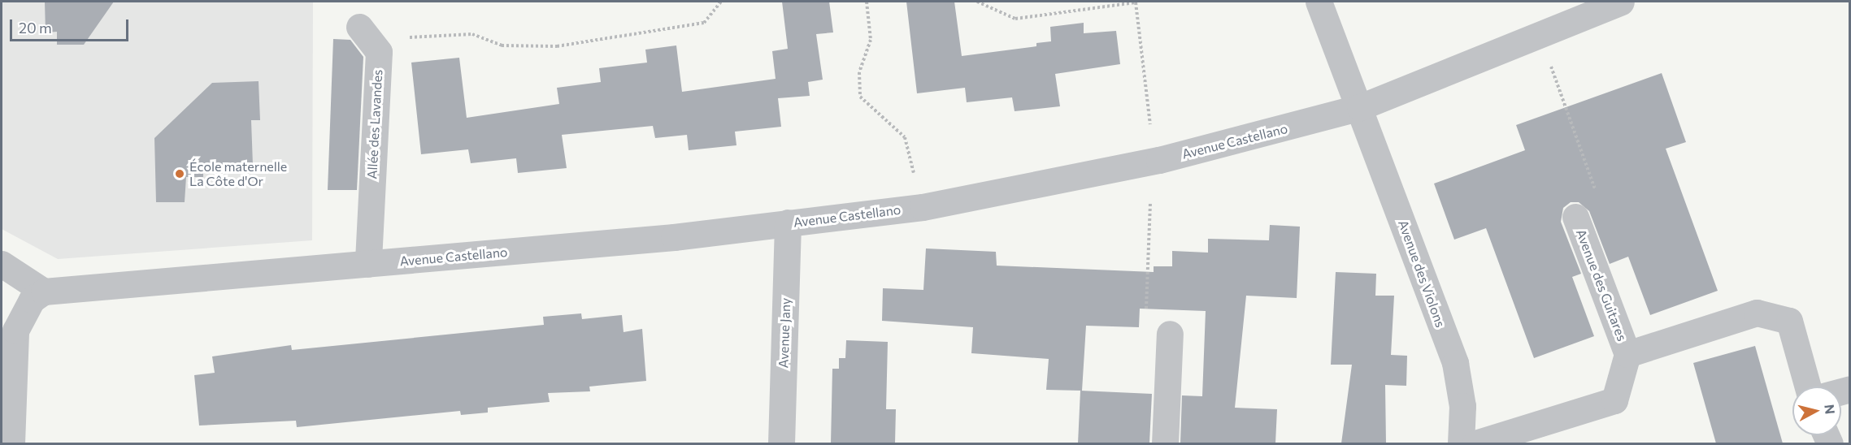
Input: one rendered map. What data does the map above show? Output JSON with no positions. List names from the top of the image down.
{
  "streets": {
    "street": [
      "Allée des Lavandes",
      "Avenue Castellano",
      "Avenue des Violons",
      "Avenue des Guitares",
      "Avenue Jany"
    ]
  },
  "crossings": [
    ["Allée des Lavandes", "Avenue Castellano"],
    ["Avenue Castellano", "Avenue des Violons"],
    ["Avenue Castellano", "Avenue Jany"]
  ],
  "places": ["École maternelle La Côte d'Or"],
  "scale_bar": "20 m",
  "north": "right"
}
